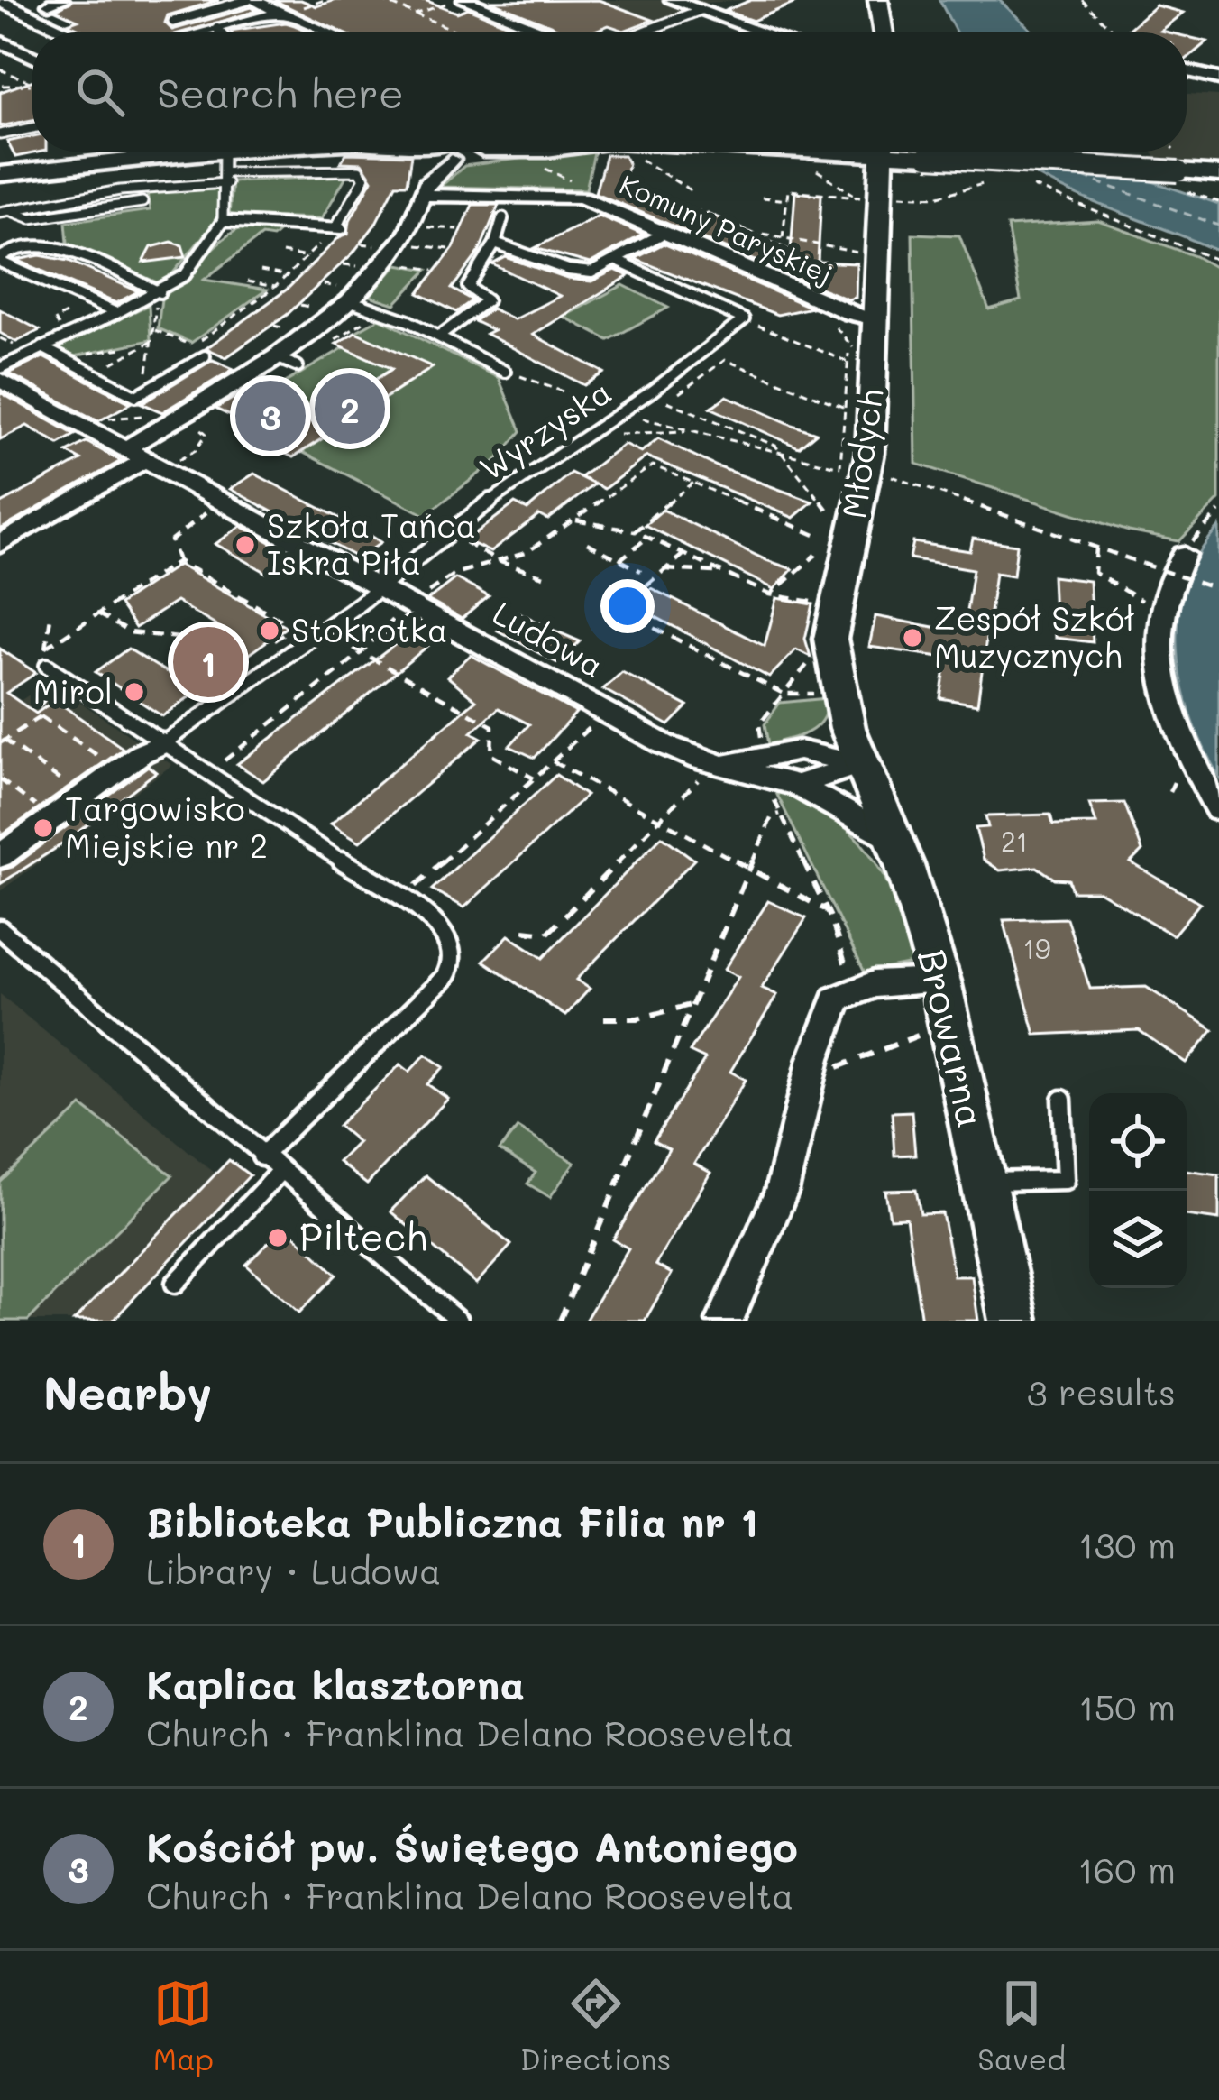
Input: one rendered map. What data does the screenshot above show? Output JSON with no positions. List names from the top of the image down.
{
  "streets": {
    "street": [
      "Komuny Paryskiej",
      "Młodych",
      "Ludowa",
      "Browarna"
    ],
    "lane": ["Wyrzyska"]
  },
  "crossings": [
    ["Komuny Paryskiej", "Młodych"],
    ["Wyrzyska", "Ludowa"],
    ["Młodych", "Ludowa"],
    ["Młodych", "Browarna"],
    ["Ludowa", "Browarna"]
  ],
  "places": [
    "Szkoła Tańca Iskra Piła",
    "Stokrotka",
    "Zespół Szkół Muzycznych",
    "Mirol",
    "Targowisko Miejskie nr 2",
    "Piltech"
  ],
  "house_numbers": ["21", "19"],
  "page": {
    "search": "Search here",
    "pins": ["2", "3", "1"],
    "heading": ["Nearby", "3 results"],
    "list": [
      {
        "mark": "1",
        "name": "Biblioteka Publiczna Filia nr 1",
        "note": "Library · Ludowa",
        "value": "130 m"
      },
      {
        "mark": "2",
        "name": "Kaplica klasztorna",
        "note": "Church · Franklina Delano Roosevelta",
        "value": "150 m"
      },
      {
        "mark": "3",
        "name": "Kościół pw. Świętego Antoniego",
        "note": "Church · Franklina Delano Roosevelta",
        "value": "160 m"
      }
    ],
    "nav": ["Map", "Directions", "Saved"]
  }
}
